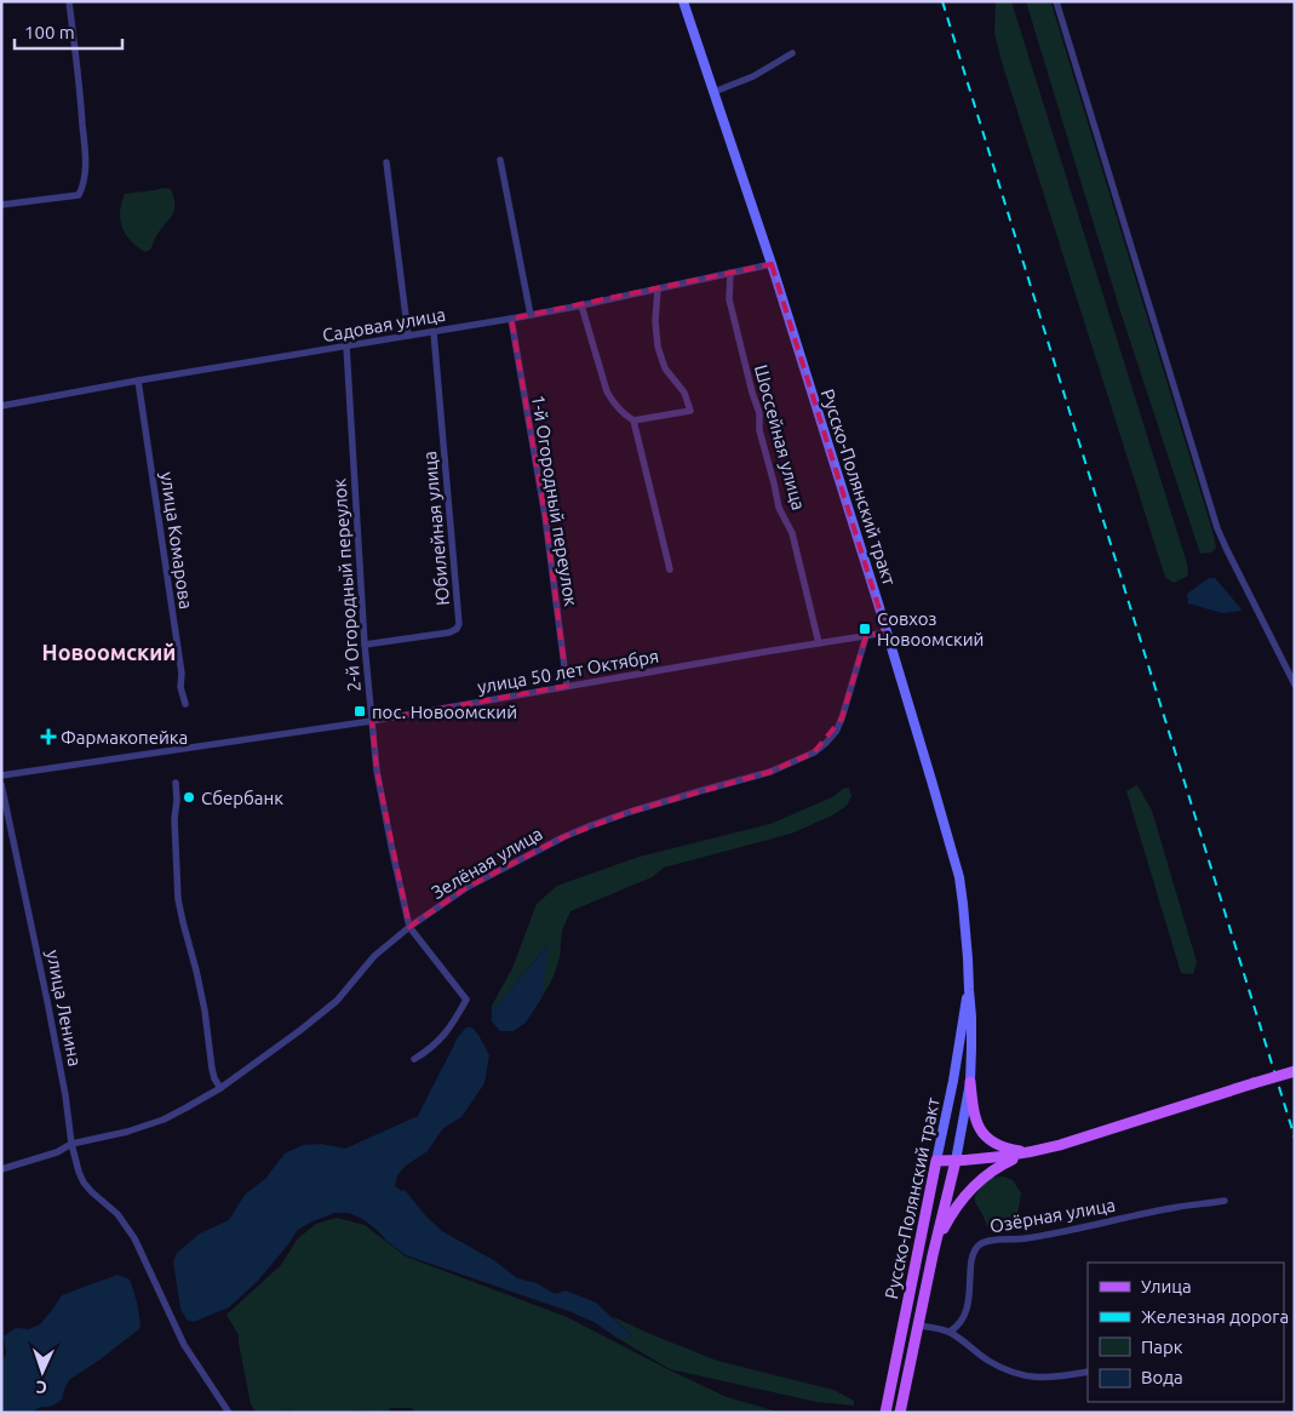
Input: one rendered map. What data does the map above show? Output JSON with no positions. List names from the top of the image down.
{
  "streets": {
    "main road": ["Русско-Полянский тракт"],
    "street": [
      "Садовая улица",
      "Шоссейная улица",
      "1-й Огородный переулок",
      "Юбилейная улица",
      "улица Комарова",
      "2-й Огородный переулок",
      "улица 50 лет Октября",
      "Зелёная улица",
      "улица Ленина",
      "Озёрная улица"
    ]
  },
  "crossings": [
    ["Садовая улица", "Шоссейная улица"],
    ["Садовая улица", "Русско-Полянский тракт"],
    ["Садовая улица", "1-й Огородный переулок"],
    ["Садовая улица", "Юбилейная улица"],
    ["Садовая улица", "улица Комарова"],
    ["Садовая улица", "2-й Огородный переулок"],
    ["Шоссейная улица", "улица 50 лет Октября"],
    ["Русско-Полянский тракт", "улица 50 лет Октября"],
    ["1-й Огородный переулок", "улица 50 лет Октября"],
    ["Юбилейная улица", "2-й Огородный переулок"],
    ["2-й Огородный переулок", "улица 50 лет Октября"],
    ["2-й Огородный переулок", "Зелёная улица"],
    ["улица 50 лет Октября", "Зелёная улица"],
    ["Зелёная улица", "улица Ленина"]
  ],
  "districts": ["Новоомский"],
  "places": {
    "transit": ["Совхоз Новоомский", "пос. Новоомский"],
    "health": ["Фармакопейка"],
    "other": ["Сбербанк"]
  },
  "legend": [
    "Улица",
    "Железная дорога",
    "Парк",
    "Вода"
  ],
  "scale_bar": "100 m",
  "north": "bottom"
}
